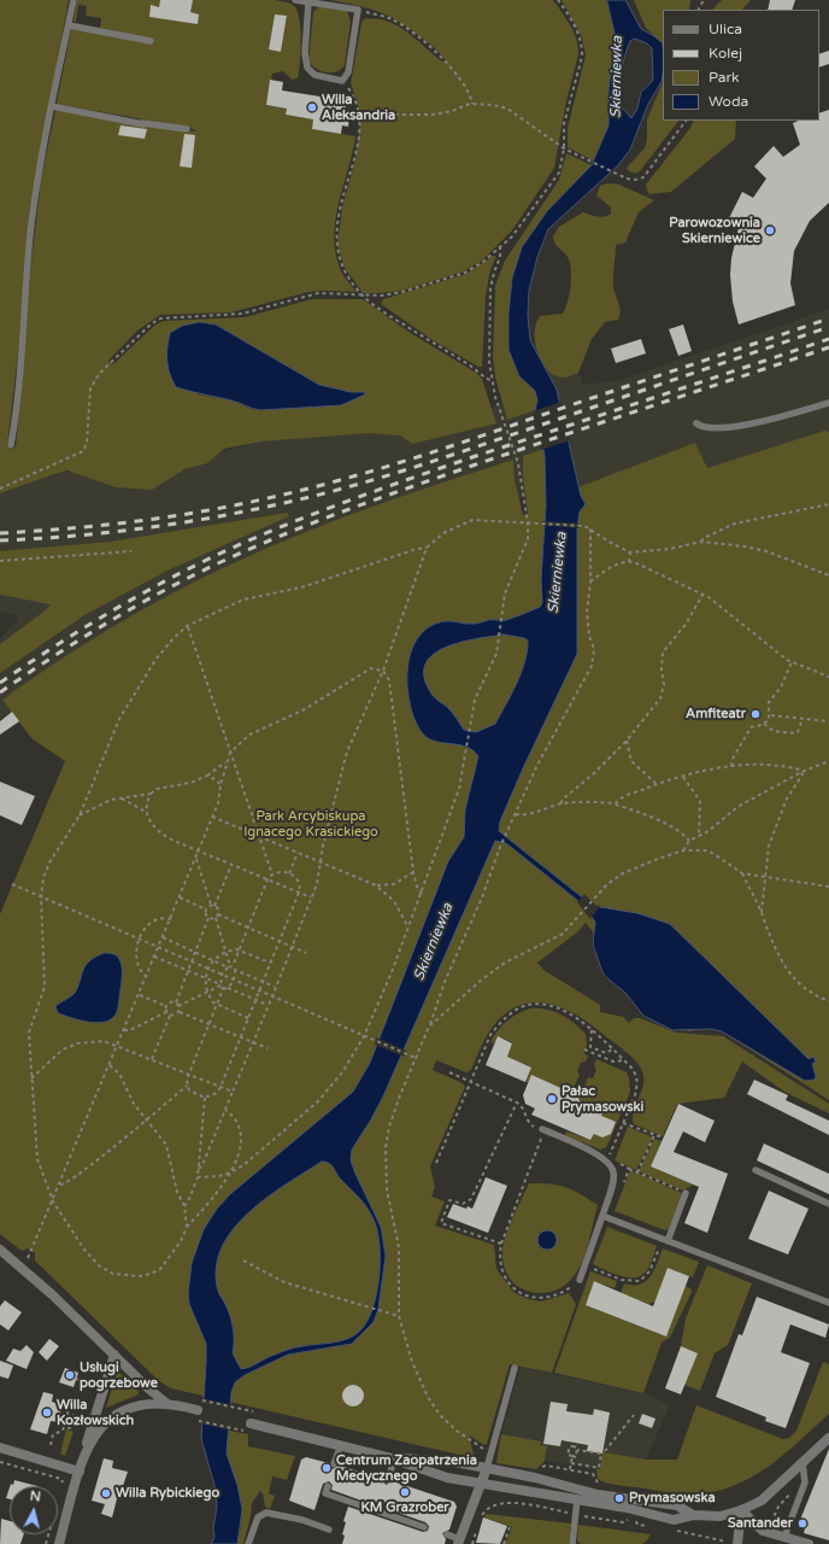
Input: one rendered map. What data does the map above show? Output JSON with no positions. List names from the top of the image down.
{
  "water": ["Skierniewka"],
  "parks": ["Park Arcybiskupa Ignacego Krasickiego"],
  "places": [
    "Willa Aleksandria",
    "Parowozownia Skierniewice",
    "Amfiteatr",
    "Pałac Prymasowski",
    "Usługi pogrzebowe",
    "Willa Kozłowskich",
    "Centrum Zaopatrzenia Medycznego",
    "KM Grazrober",
    "Willa Rybickiego",
    "Prymasowska",
    "Santander"
  ],
  "legend": [
    "Ulica",
    "Kolej",
    "Park",
    "Woda"
  ],
  "north": "top"
}
